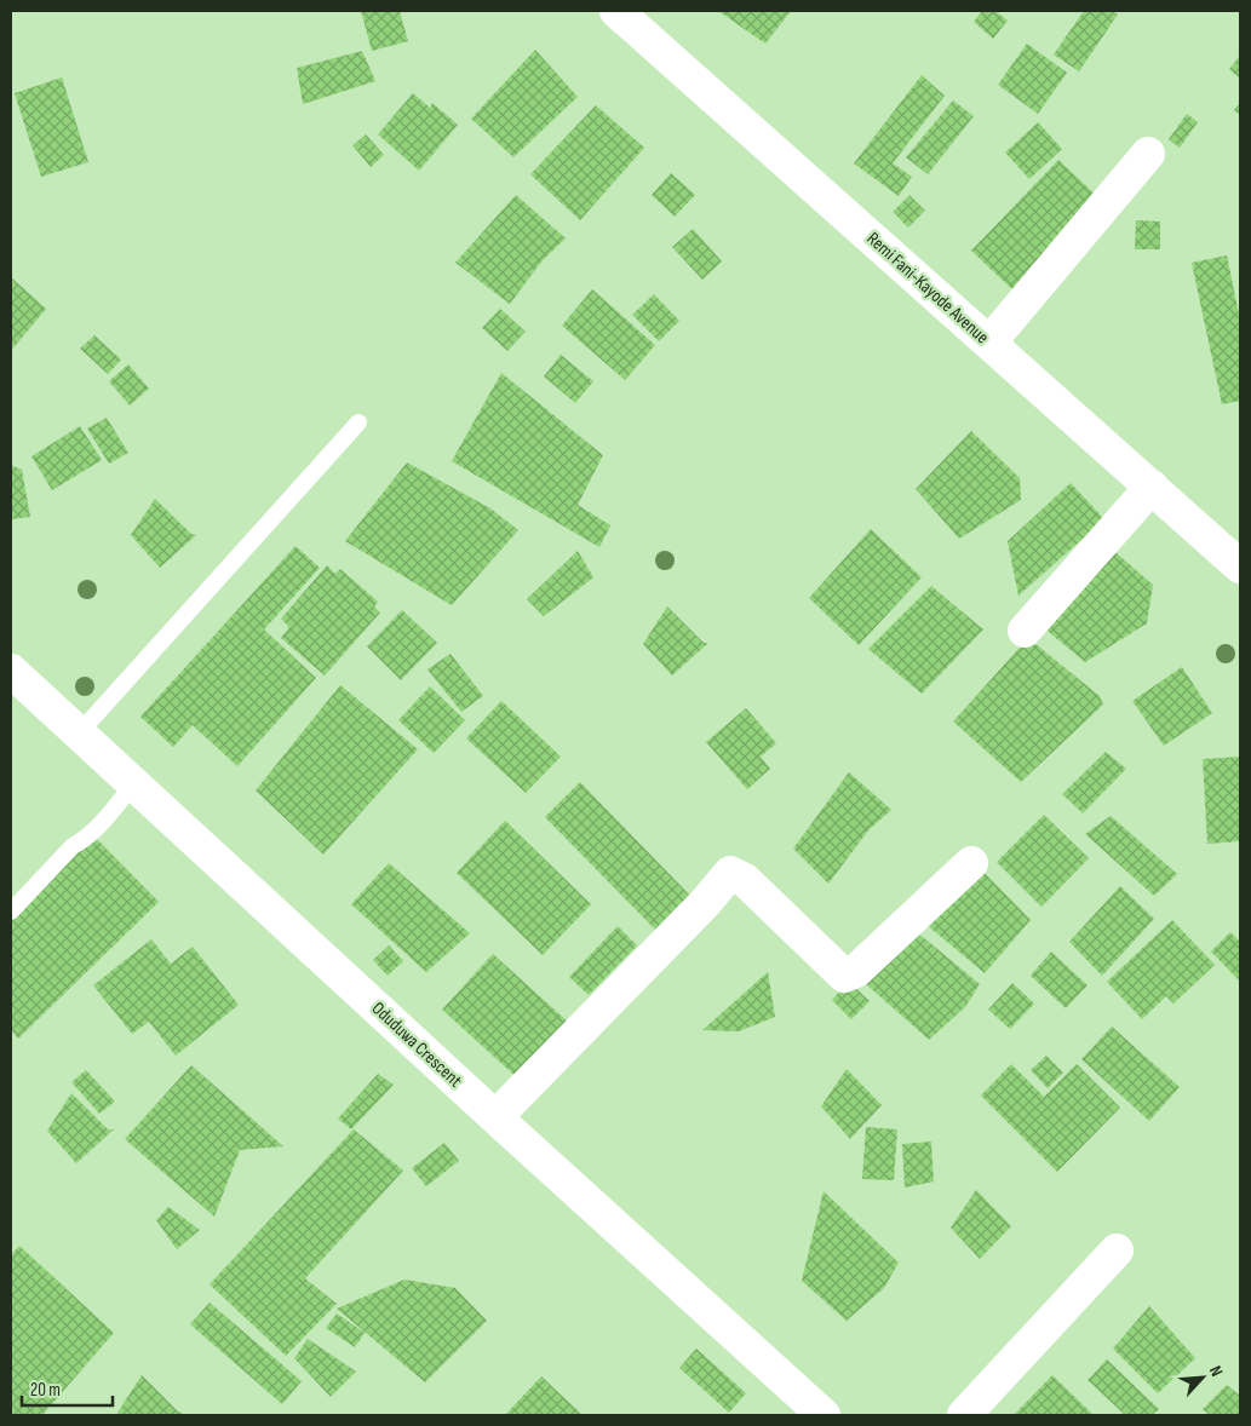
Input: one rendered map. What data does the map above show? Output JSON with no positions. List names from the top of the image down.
{
  "streets": {
    "street": ["Remi Fani-Kayode Avenue", "Oduduwa Crescent"]
  },
  "scale_bar": "20 m",
  "north": "top right"
}
